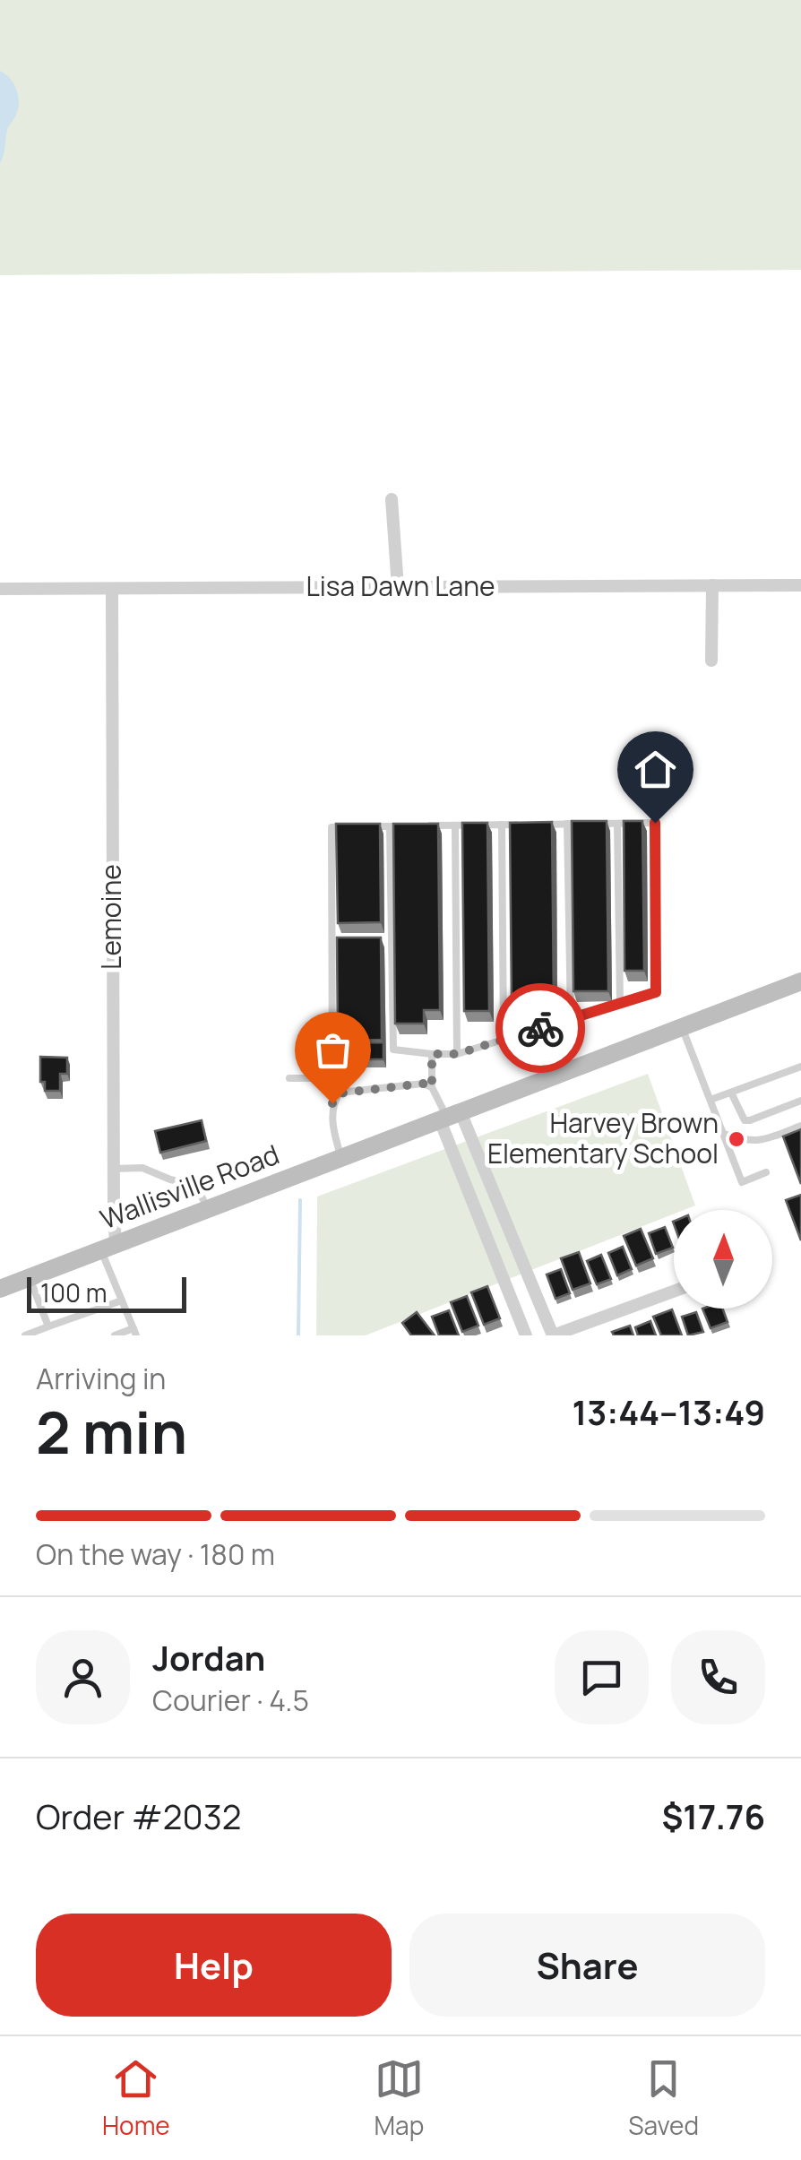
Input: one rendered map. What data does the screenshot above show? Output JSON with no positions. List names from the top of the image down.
{
  "streets": {
    "main road": ["Wallisville Road"],
    "street": ["Lisa Dawn Lane", "Lemoine"]
  },
  "crossings": [
    ["Lisa Dawn Lane", "Lemoine"],
    ["Lemoine", "Wallisville Road"]
  ],
  "places": ["Harvey Brown Elementary School"],
  "scale_bar": "100 m",
  "north": "top",
  "page": {
    "scale": "100 m",
    "heading": ["2 min", "Arriving in", "13:44–13:49"],
    "panel": [
      "Jordan",
      "Courier · 4.5",
      "Order #2032",
      "$17.76"
    ],
    "bar": "On the way · 180 m",
    "buttons": ["Help", "Share"],
    "tabs": ["Home", "Map", "Saved"]
  }
}
